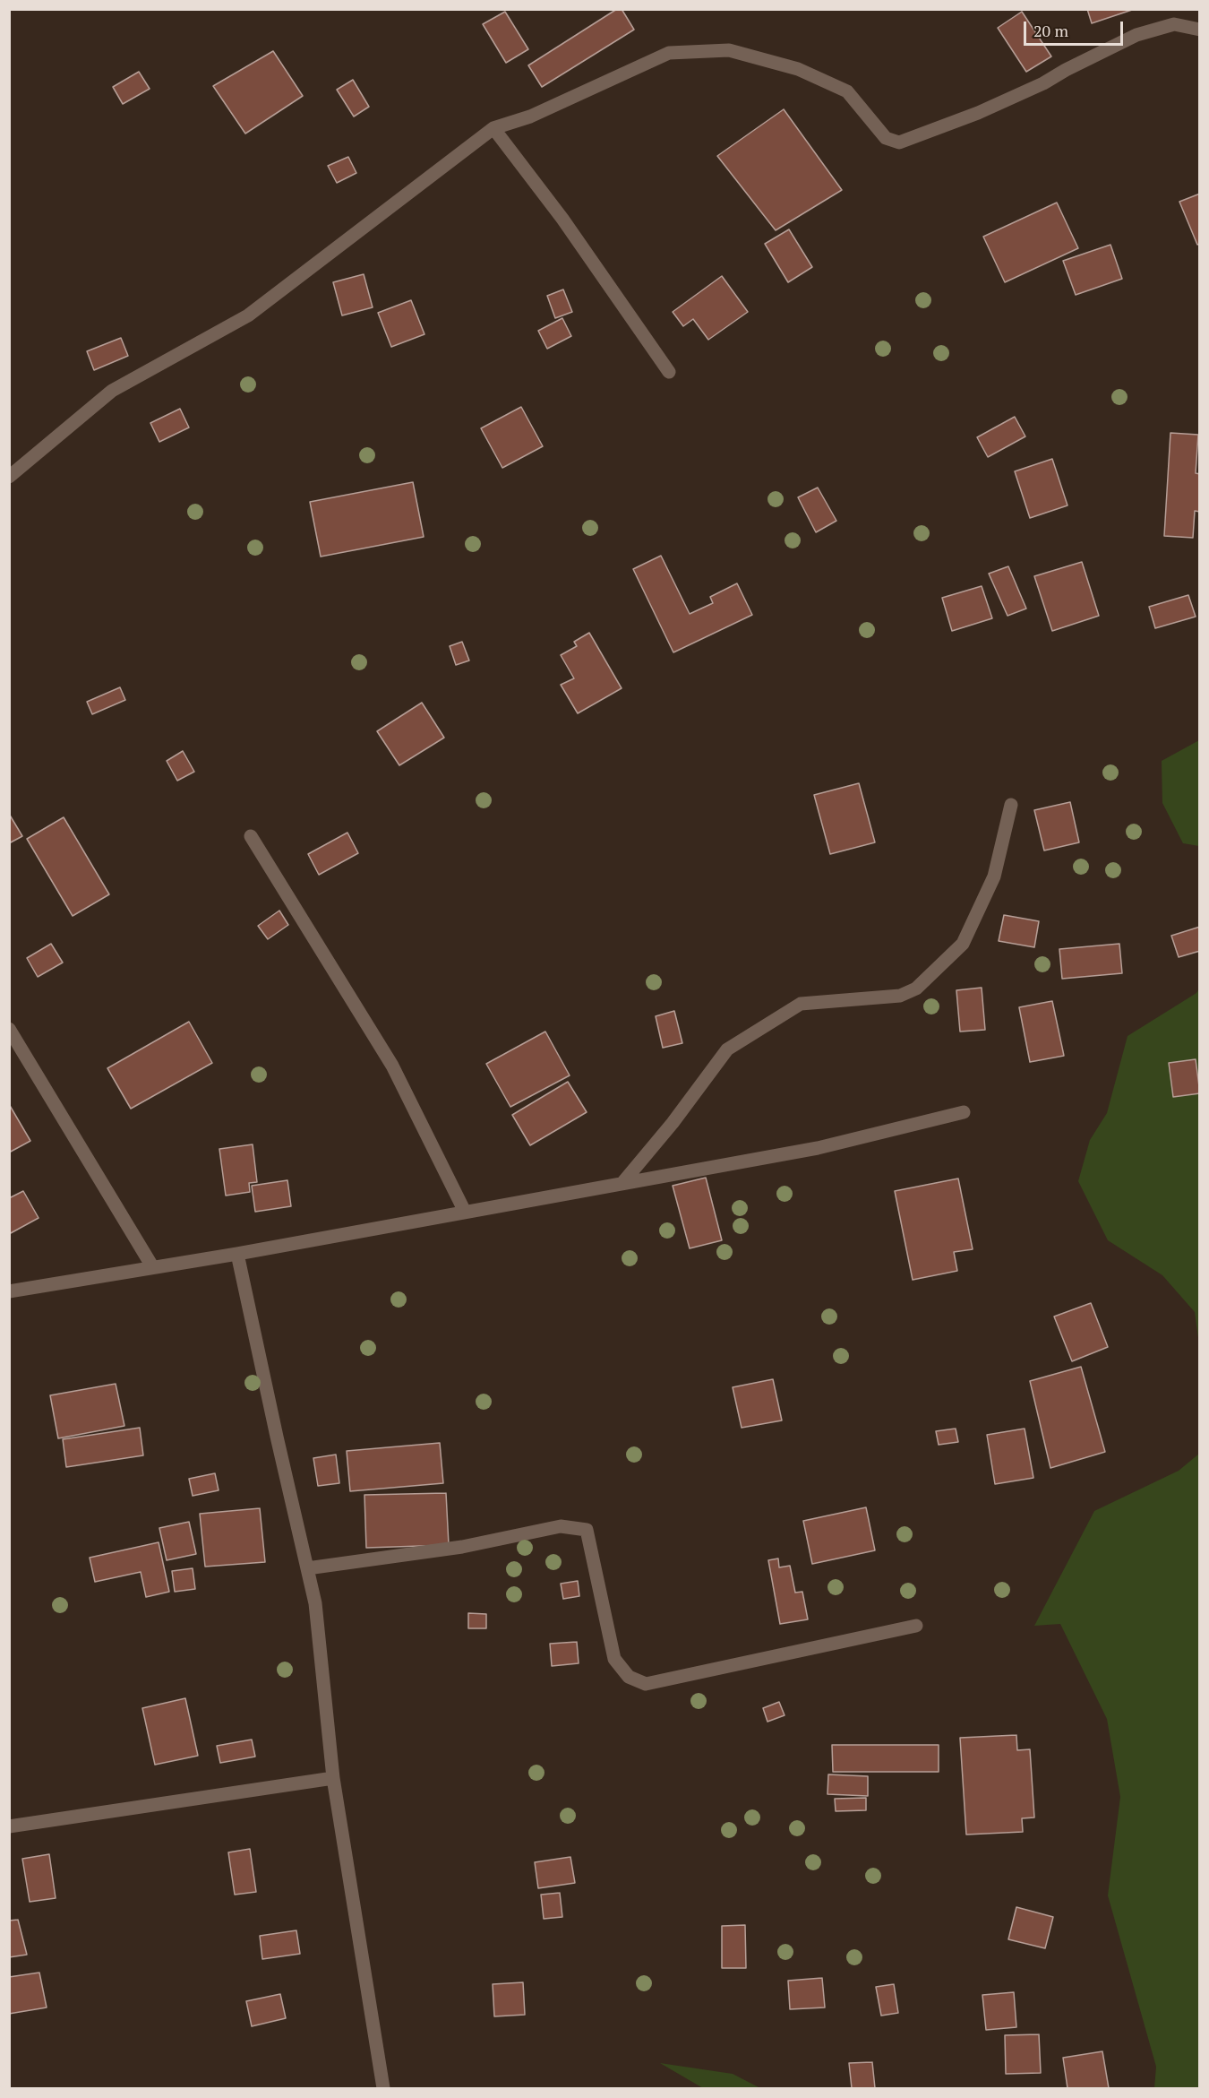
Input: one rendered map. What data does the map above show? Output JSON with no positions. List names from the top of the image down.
{
  "scale_bar": "20 m"
}
